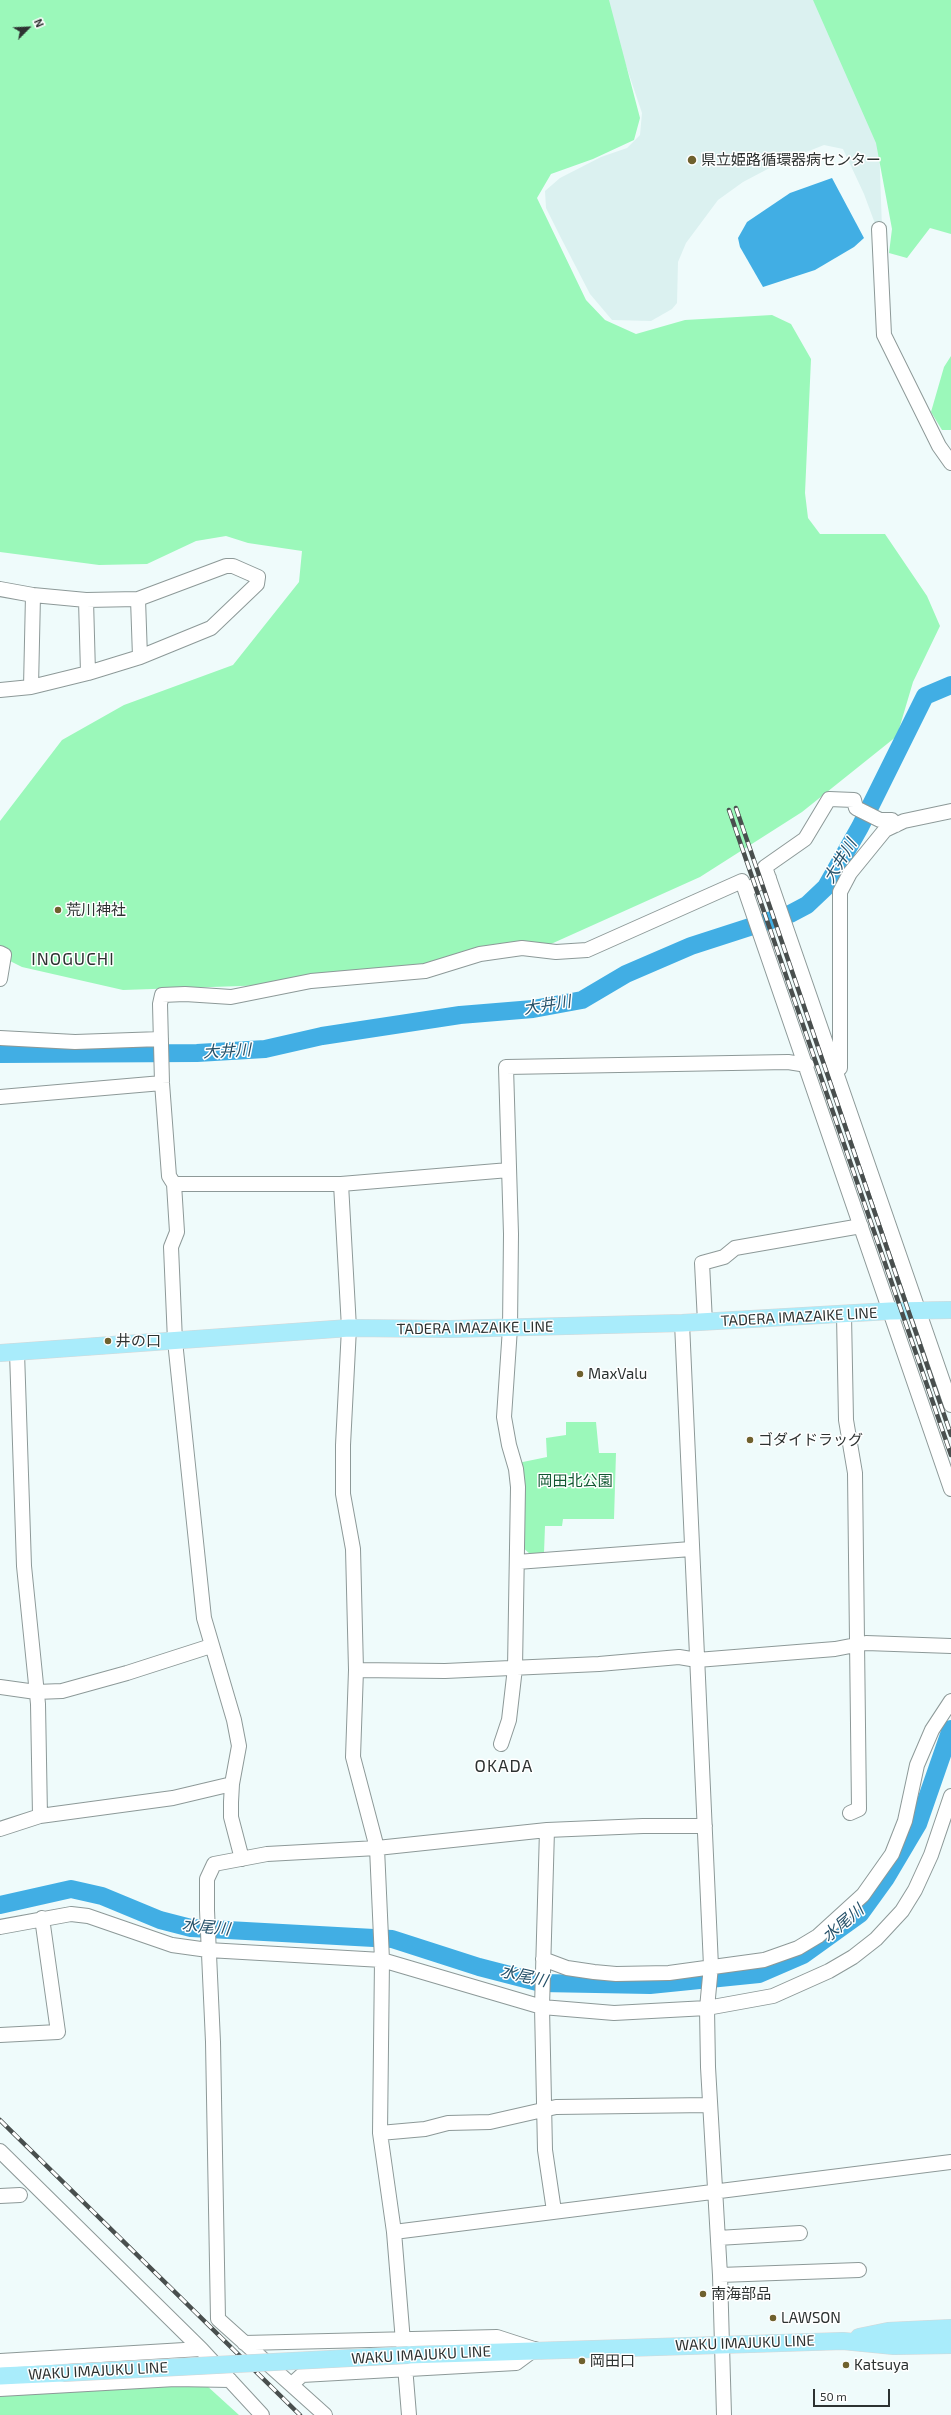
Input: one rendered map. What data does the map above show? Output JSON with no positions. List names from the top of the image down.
{
  "streets": {
    "main road": ["TADERA IMAZAIKE LINE", "WAKU IMAJUKU LINE"]
  },
  "districts": ["INOGUCHI", "OKADA"],
  "water": ["大井川", "水尾川"],
  "parks": ["岡田北公園"],
  "places": [
    "県立姫路循環器病センター",
    "荒川神社",
    "井の口",
    "MaxValu",
    "ゴダイドラッグ",
    "南海部品",
    "LAWSON",
    "岡田口",
    "Katsuya"
  ],
  "scale_bar": "50 m",
  "north": "top right"
}
